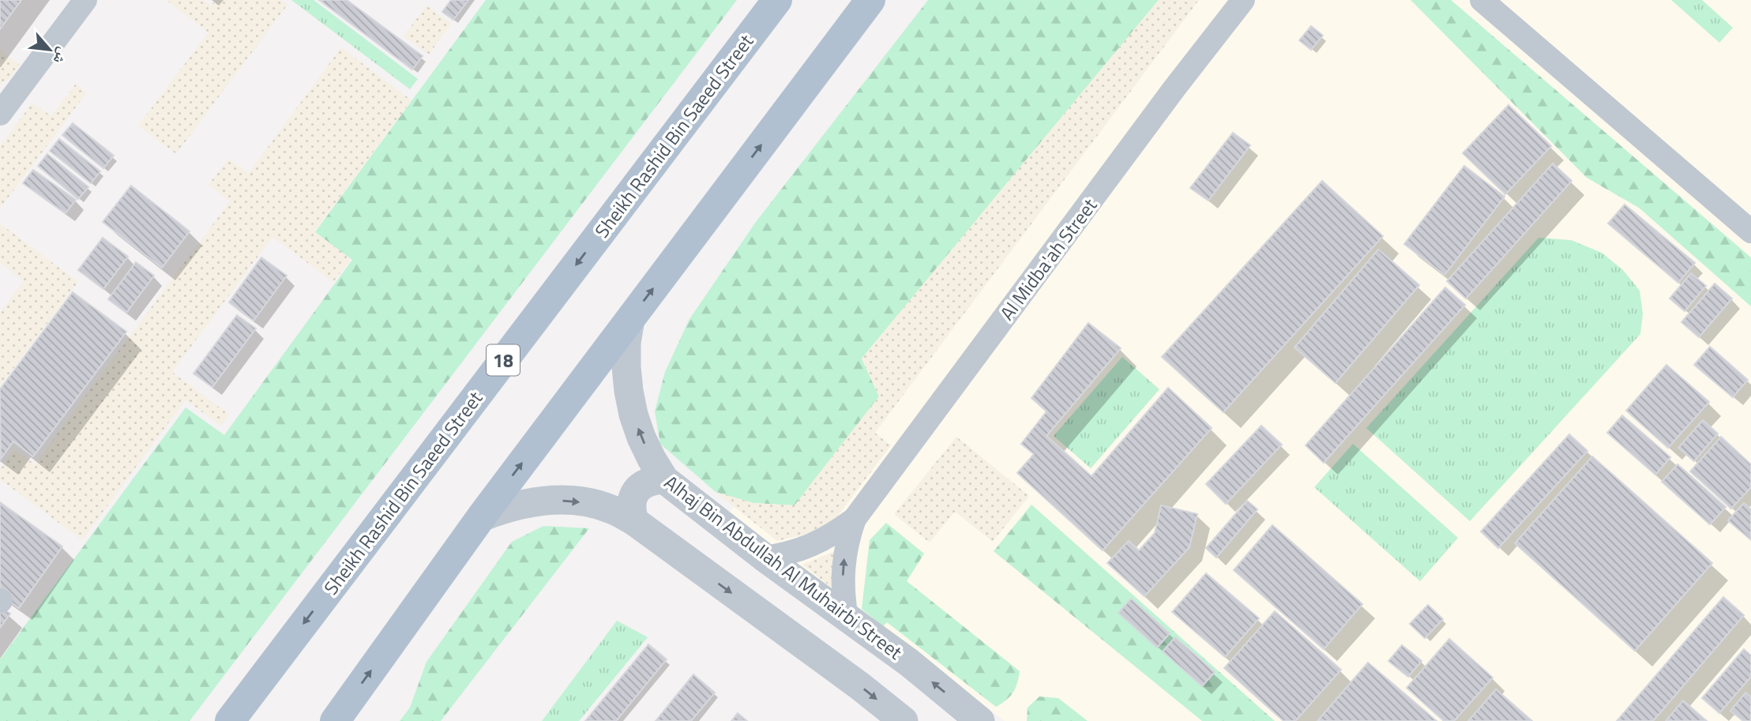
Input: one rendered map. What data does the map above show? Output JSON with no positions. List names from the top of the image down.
{
  "streets": {
    "main road": ["Sheikh Rashid Bin Saeed Street", "18"],
    "street": ["Al Midba'ah Street", "Alhaj Bin Abdullah Al Muhairbi Street"]
  },
  "crossings": [
    ["Al Midba'ah Street", "Alhaj Bin Abdullah Al Muhairbi Street"]
  ],
  "north": "bottom right"
}
